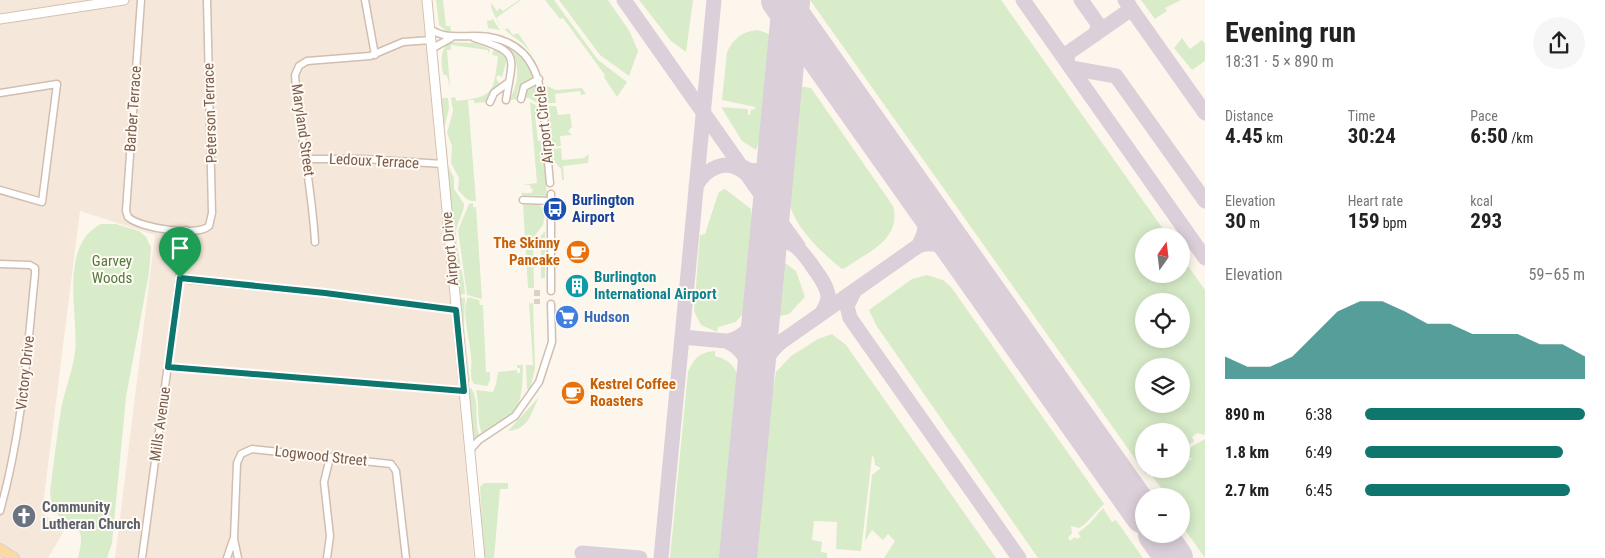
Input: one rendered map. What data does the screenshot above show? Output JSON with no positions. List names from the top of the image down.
{
  "streets": {
    "main road": ["Airport Drive"],
    "street": [
      "Barber Terrace",
      "Peterson Terrace",
      "Airport Circle",
      "Maryland Street",
      "Ledoux Terrace",
      "Victory Drive",
      "Mills Avenue",
      "Logwood Street"
    ]
  },
  "crossings": [
    ["Barber Terrace", "Peterson Terrace"],
    ["Barber Terrace", "Mills Avenue"],
    ["Peterson Terrace", "Mills Avenue"],
    ["Airport Circle", "Maryland Street"],
    ["Airport Circle", "Airport Drive"],
    ["Maryland Street", "Ledoux Terrace"],
    ["Maryland Street", "Airport Drive"],
    ["Ledoux Terrace", "Airport Drive"]
  ],
  "parks": ["Garvey Woods"],
  "places": {
    "bus stop": ["Burlington Airport"],
    "cafe": ["The Skinny Pancake", "Kestrel Coffee Roasters"],
    "building": ["Burlington International Airport"],
    "supermarket": ["Hudson"],
    "church": ["Community Lutheran Church"]
  },
  "north": "top",
  "page": {
    "heading": ["Evening run", "18:31 · 5 × 890 m"],
    "stats": [
      ["Distance", "4.45 km"],
      ["Time", "30:24"],
      ["Pace", "6:50 /km"],
      ["Elevation", "30 m"],
      ["Heart rate", "159 bpm"],
      ["kcal", "293"]
    ],
    "map_buttons": ["+", "−"],
    "chart": ["Elevation", "59–65 m"],
    "list": [
      {
        "name": "890 m",
        "note": "6:38"
      },
      {
        "name": "1.8 km",
        "note": "6:49"
      },
      {
        "name": "2.7 km",
        "note": "6:45"
      }
    ]
  }
}
